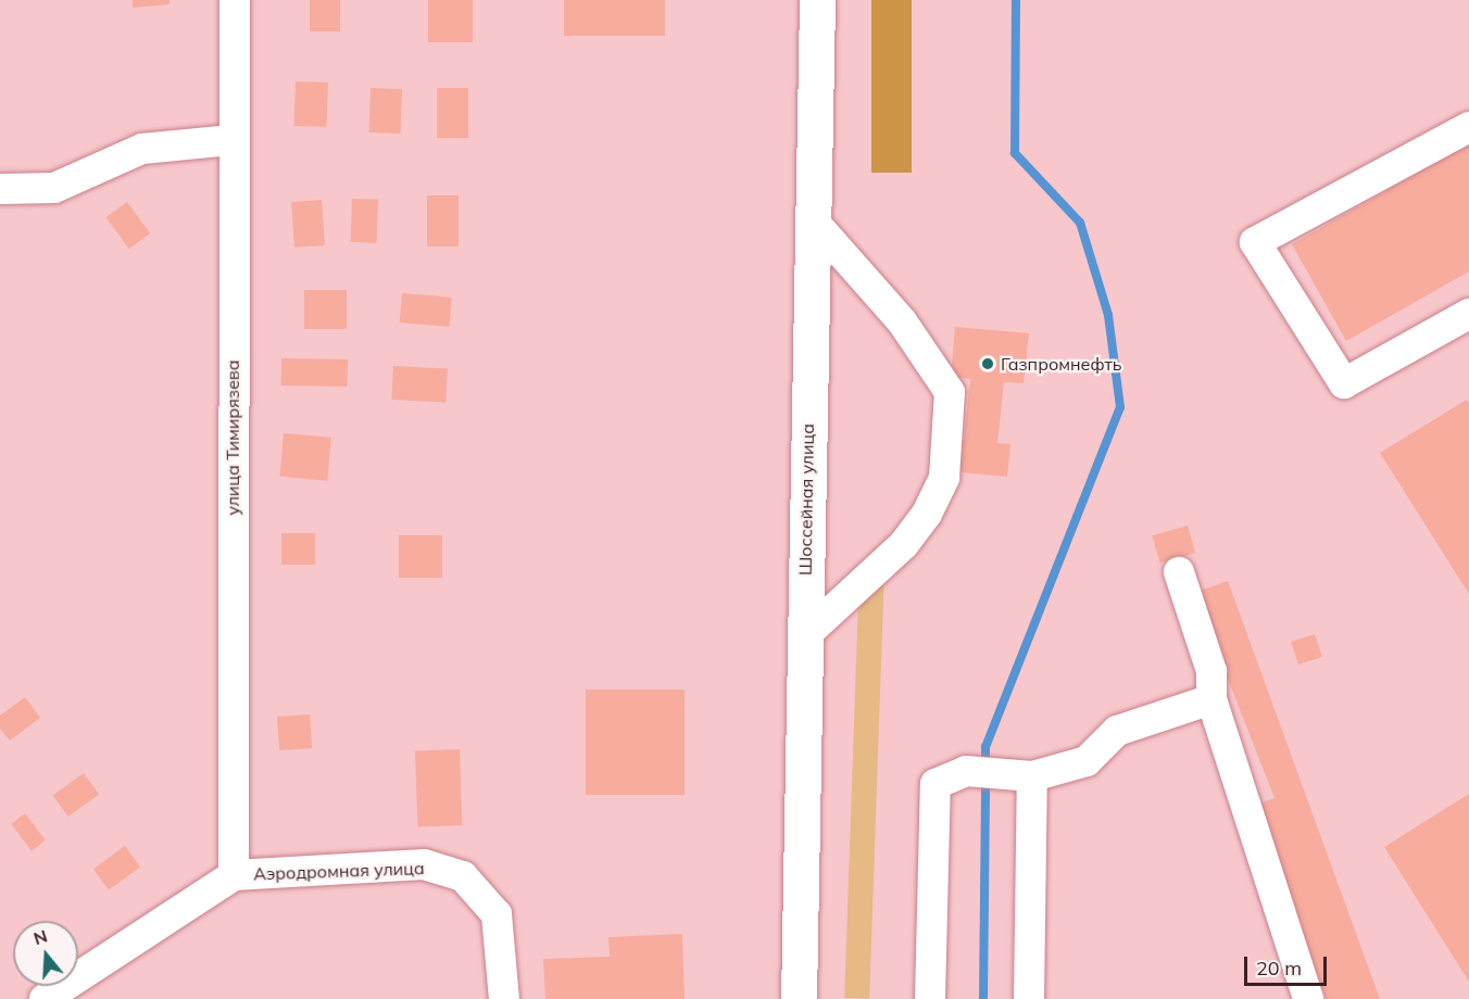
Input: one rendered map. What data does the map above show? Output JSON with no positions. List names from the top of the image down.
{
  "streets": {
    "main road": ["Шоссейная улица"],
    "street": ["улица Тимирязева", "Аэродромная улица"]
  },
  "crossings": [
    ["улица Тимирязева", "Аэродромная улица"]
  ],
  "places": ["Газпромнефть"],
  "scale_bar": "20 m",
  "north": "top"
}
